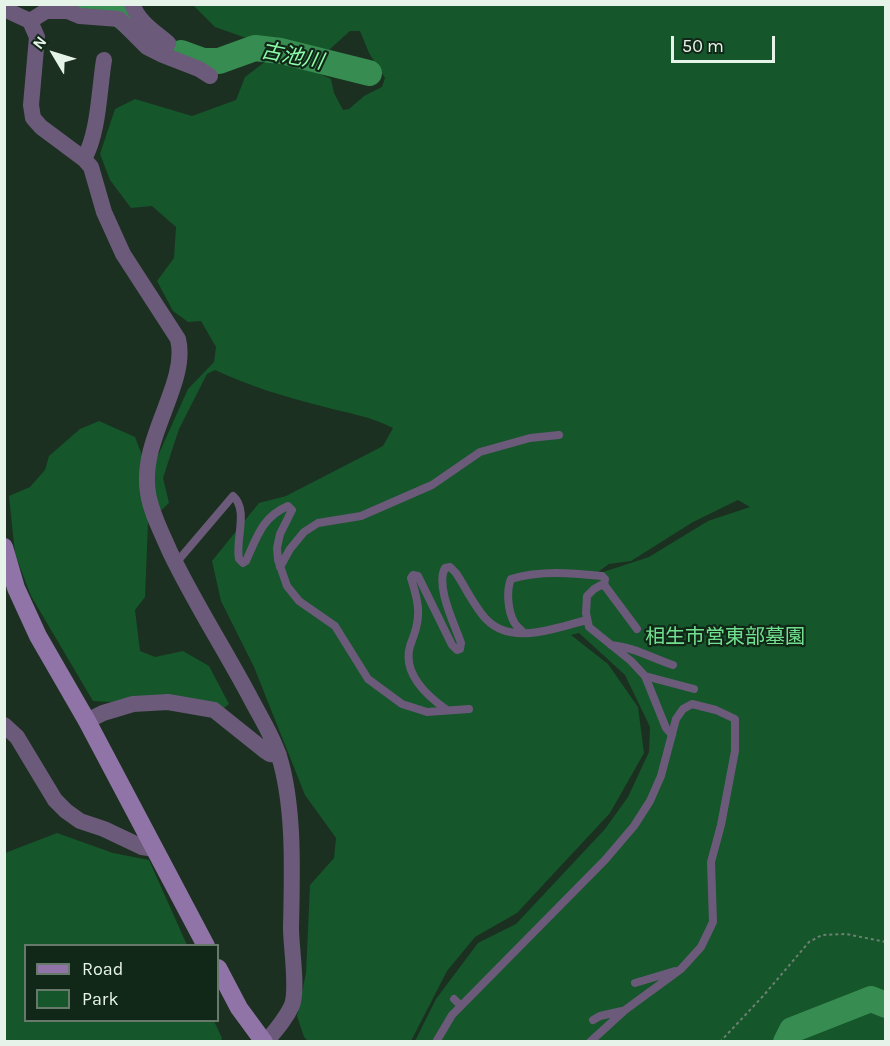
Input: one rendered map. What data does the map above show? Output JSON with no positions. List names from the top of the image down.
{
  "water": ["古池川"],
  "parks": ["相生市営東部墓園"],
  "legend": ["Road", "Park"],
  "scale_bar": "50 m",
  "north": "top left"
}
